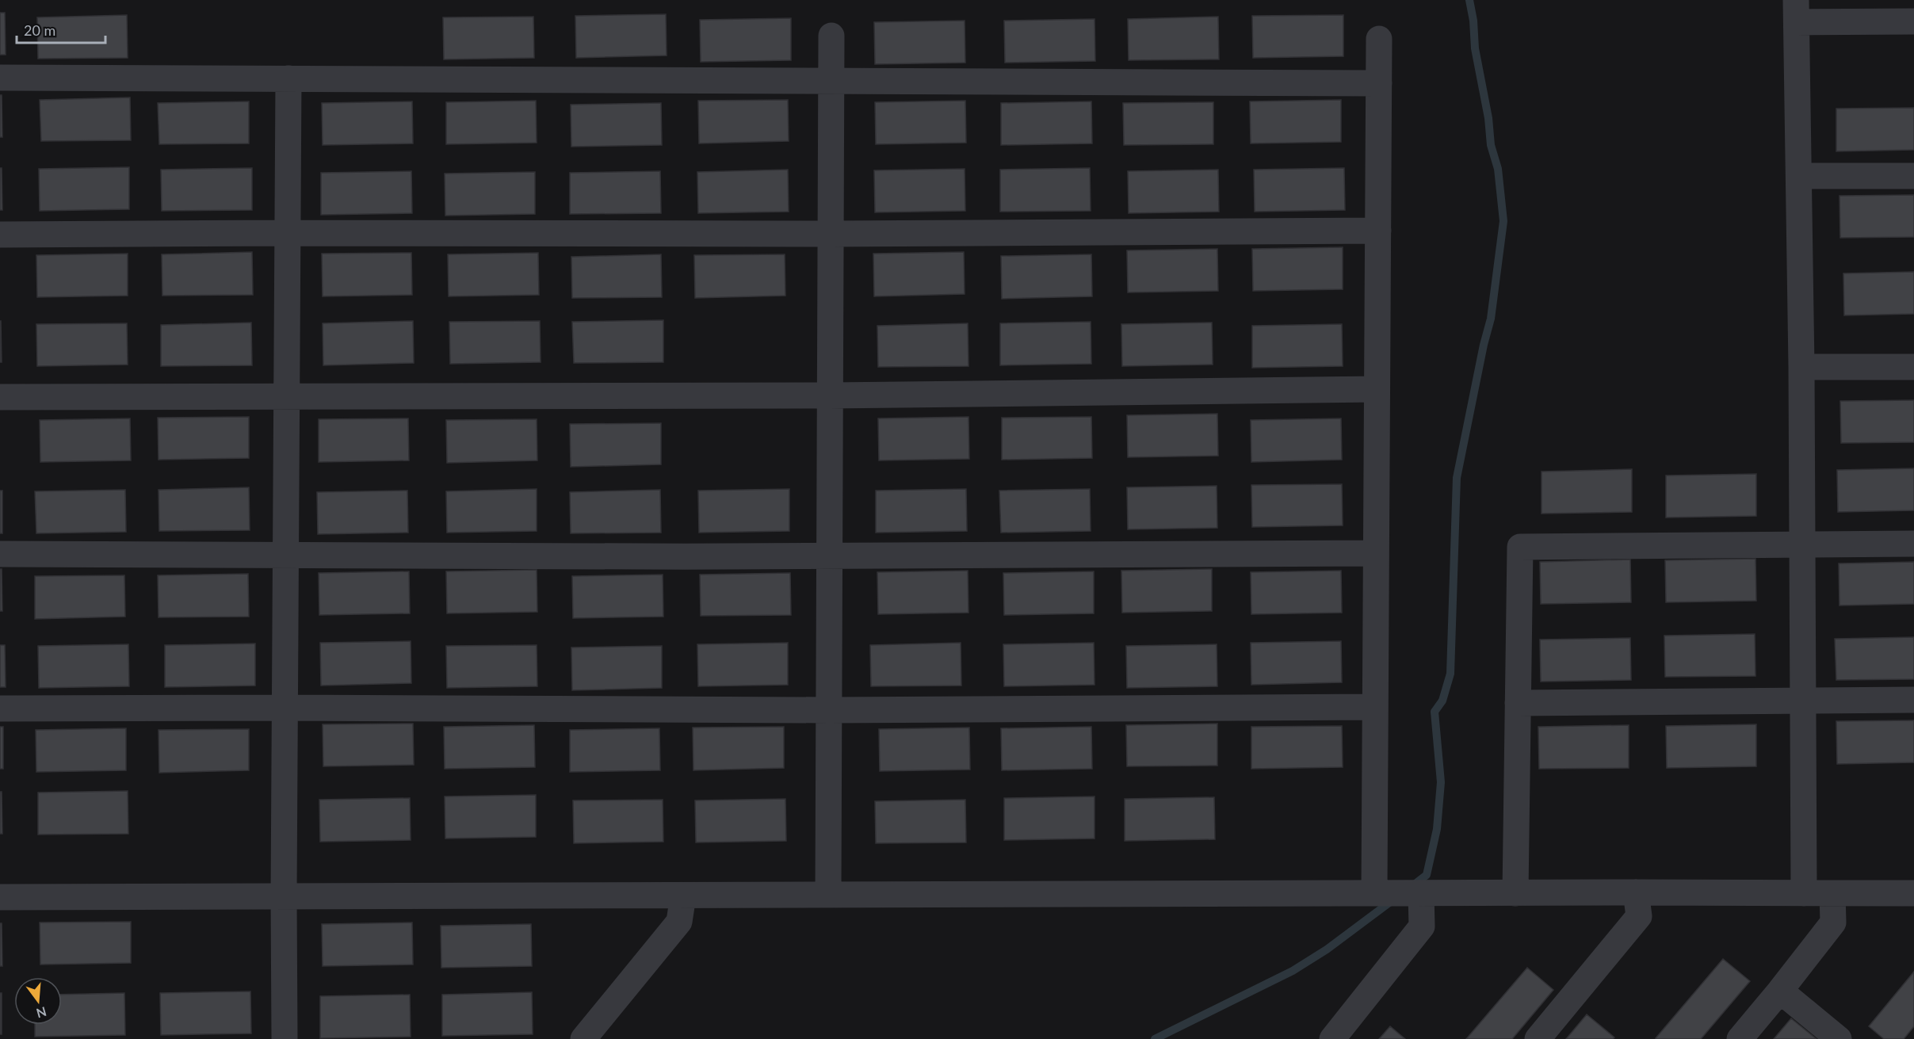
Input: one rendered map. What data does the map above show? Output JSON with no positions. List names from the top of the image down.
{
  "scale_bar": "20 m",
  "north": "bottom"
}
